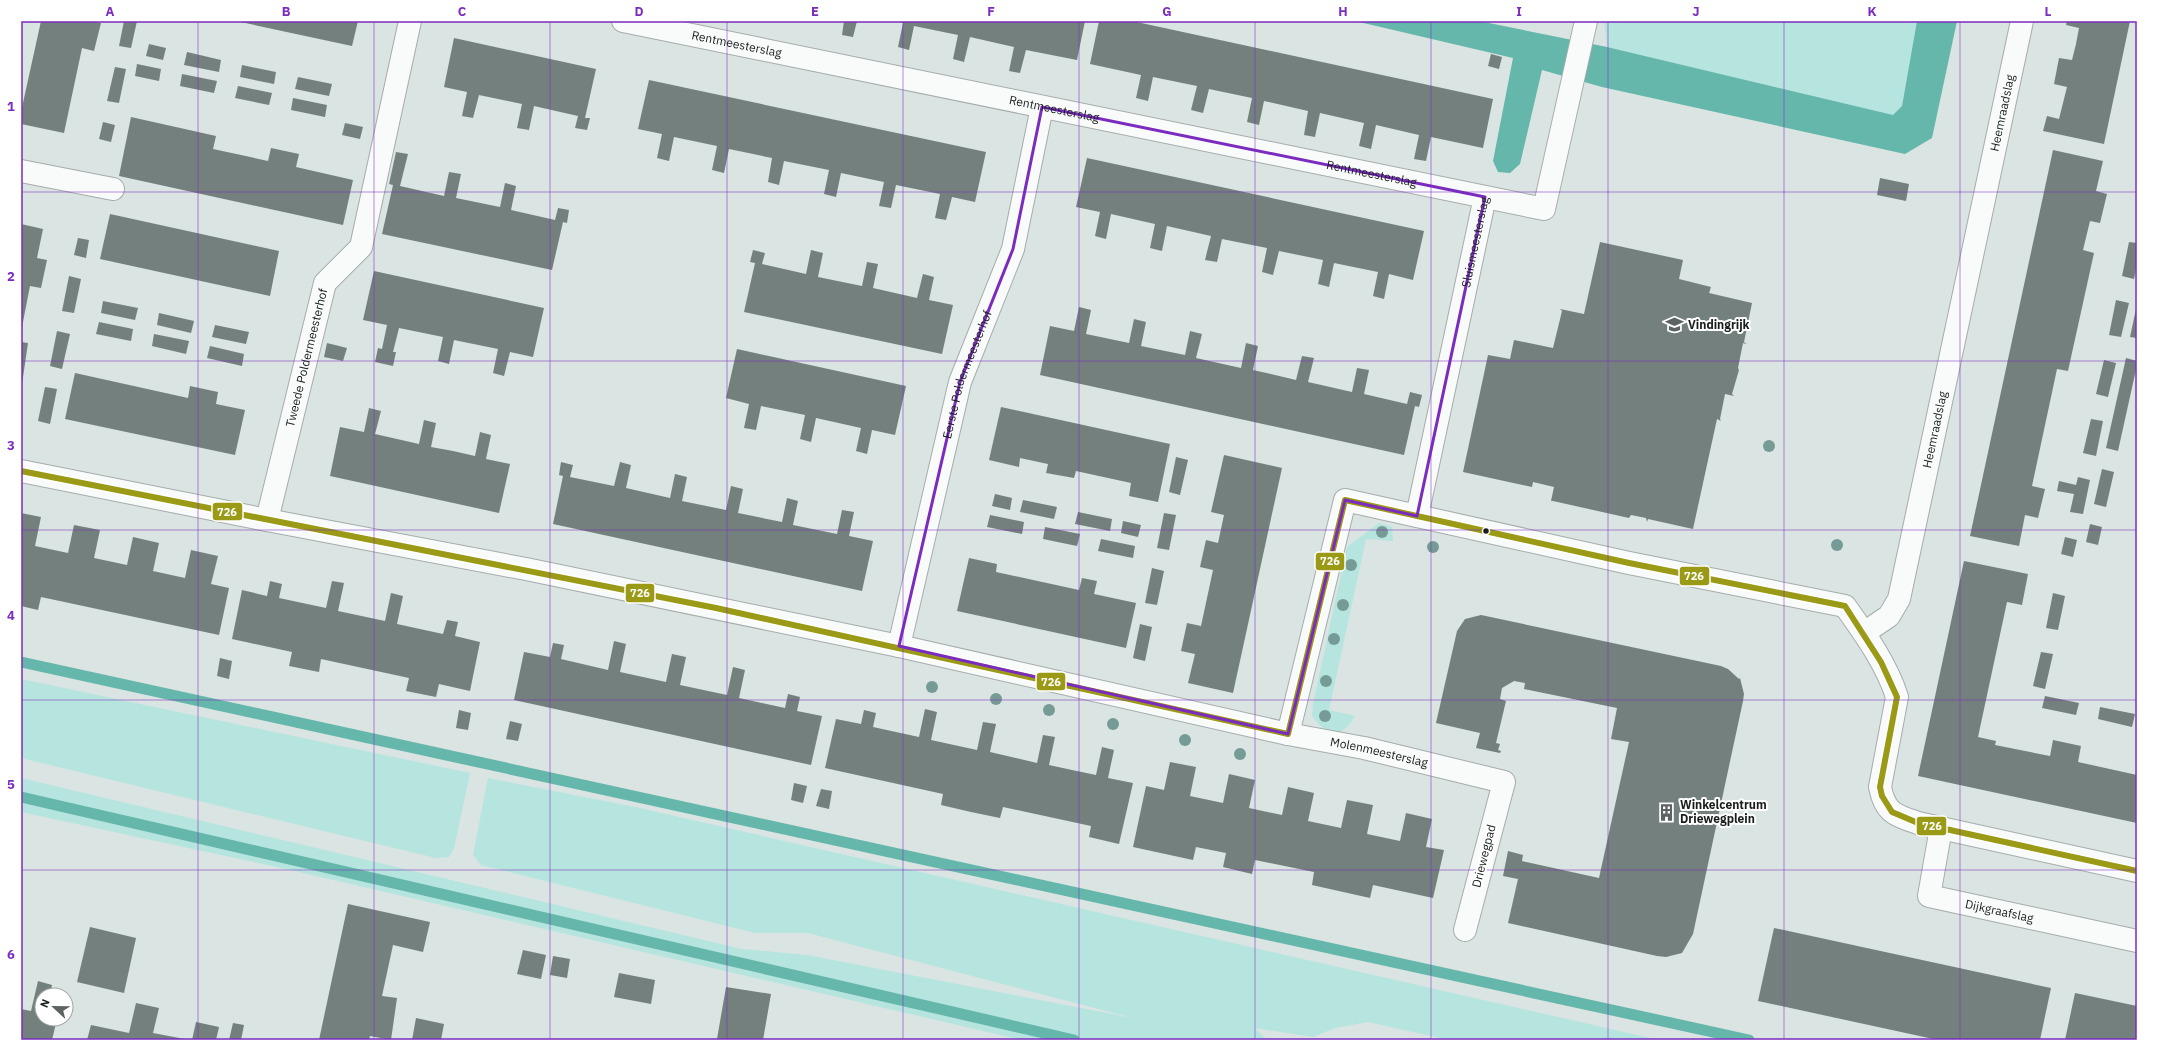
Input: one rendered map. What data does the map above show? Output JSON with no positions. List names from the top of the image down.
{
  "streets": {
    "street": [
      "Rentmeesterslag",
      "Heemraadslag",
      "Sluismeesterslag",
      "Tweede Poldermeesterhof",
      "Eerste Poldermeesterhof",
      "Molenmeesterslag",
      "Driewegpad",
      "Dijkgraafslag"
    ]
  },
  "crossings": [
    ["Rentmeesterslag", "Sluismeesterslag"],
    ["Rentmeesterslag", "Eerste Poldermeesterhof"],
    ["Tweede Poldermeesterhof", "Molenmeesterslag"],
    ["Eerste Poldermeesterhof", "Molenmeesterslag"],
    ["Molenmeesterslag", "Driewegpad"]
  ],
  "places": {
    "school or university": ["Vindingrijk"],
    "building": ["Winkelcentrum Driewegplein"]
  },
  "lines": ["transit line 726"],
  "north": "left",
  "grid": {
    "columns": [
      "A",
      "B",
      "C",
      "D",
      "E",
      "F",
      "G",
      "H",
      "I",
      "J",
      "K",
      "L"
    ],
    "rows": [
      "1",
      "2",
      "3",
      "4",
      "5",
      "6"
    ]
  }
}
